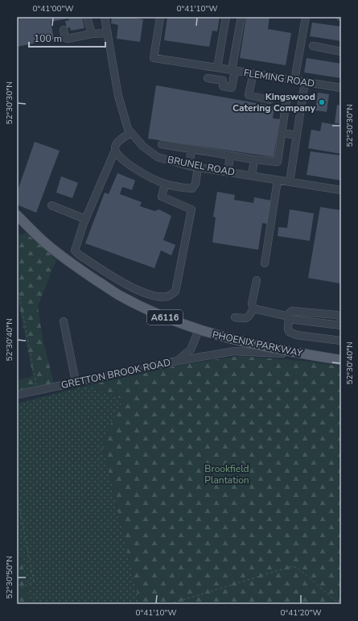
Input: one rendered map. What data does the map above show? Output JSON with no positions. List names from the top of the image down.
{
  "streets": {
    "main road": ["A6116", "PHOENIX PARKWAY"],
    "street": ["FLEMING ROAD", "BRUNEL ROAD", "GRETTON BROOK ROAD"]
  },
  "crossings": [
    ["PHOENIX PARKWAY", "GRETTON BROOK ROAD"]
  ],
  "parks": ["Brookfield Plantation"],
  "places": ["Kingswood Catering Company"],
  "scale_bar": "100 m",
  "coordinates": [
    "0°41'00\"W",
    "0°41'10\"W",
    "52°30'30\"N",
    "52°30'40\"N",
    "52°30'50\"N",
    "0°41'20\"W"
  ]
}
